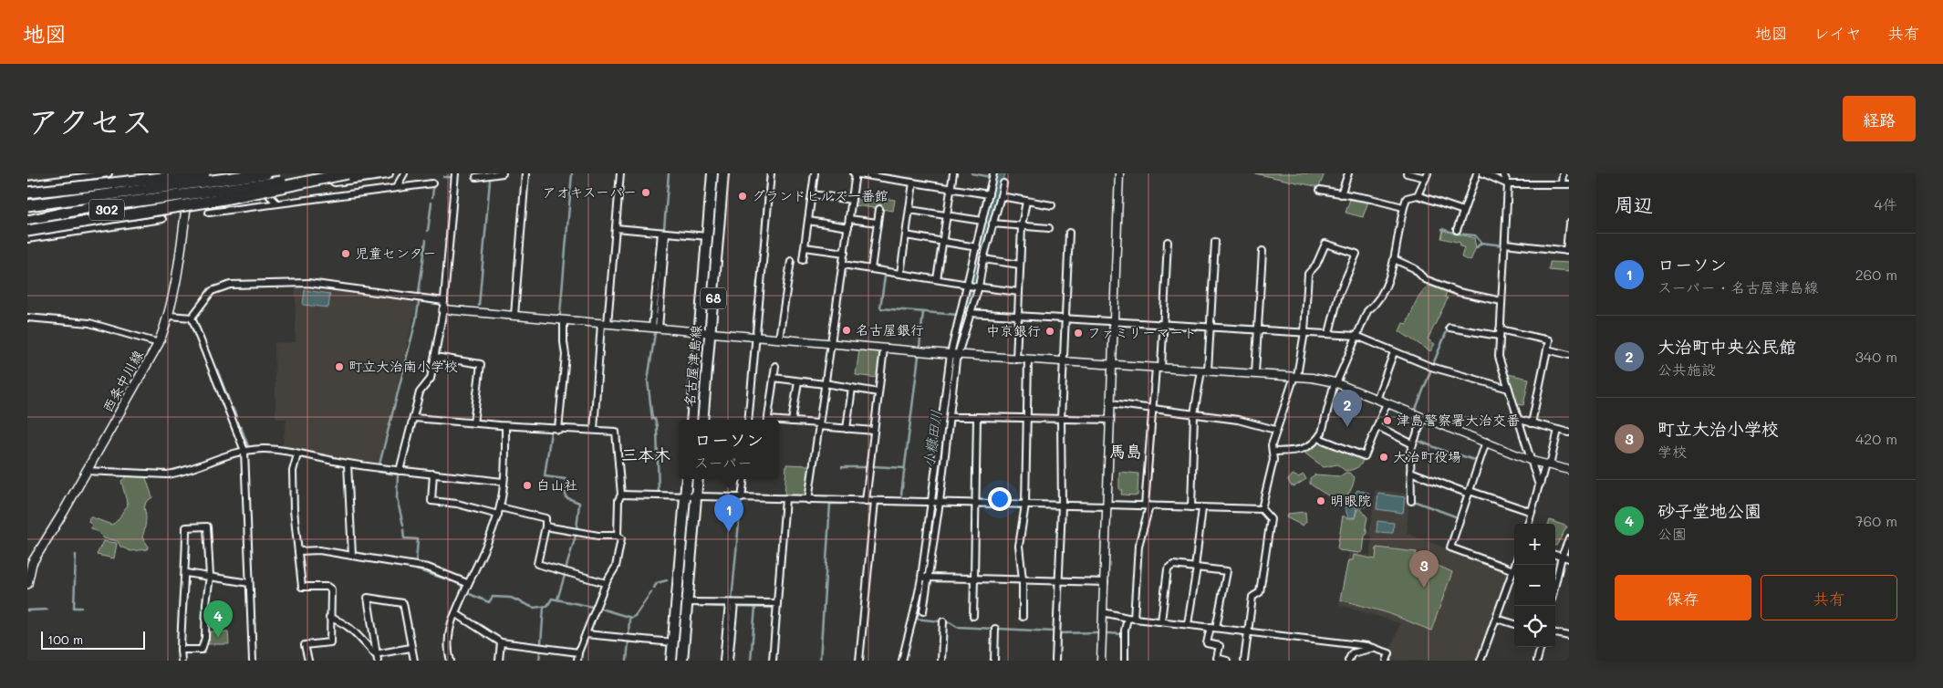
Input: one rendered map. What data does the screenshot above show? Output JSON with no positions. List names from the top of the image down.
{
  "streets": {
    "main road": [
      "302",
      "68",
      "名古屋津島線",
      "西条中川線"
    ]
  },
  "crossings": [
    ["302", "西条中川線"]
  ],
  "districts": ["馬島", "三本木"],
  "water": ["小糠田川"],
  "places": [
    "アオキスーパー",
    "グランドヒルズ一番館",
    "児童センター",
    "名古屋銀行",
    "中京銀行",
    "ファミリーマート",
    "町立大治南小学校",
    "津島警察署大治交番",
    "大治町役場",
    "白山社",
    "明眼院"
  ],
  "scale_bar": "100 m",
  "page": {
    "header": "地図",
    "nav": ["地図", "レイヤ", "共有"],
    "title": "アクセス",
    "buttons": [
      "経路",
      ["保存", "共有"]
    ],
    "heading": ["周辺", "4件"],
    "list": [
      {
        "mark": "1",
        "name": "ローソン",
        "note": "スーパー · 名古屋津島線",
        "value": "260 m"
      },
      {
        "mark": "2",
        "name": "大治町中央公民館",
        "note": "公共施設",
        "value": "340 m"
      },
      {
        "mark": "3",
        "name": "町立大治小学校",
        "note": "学校",
        "value": "420 m"
      },
      {
        "mark": "4",
        "name": "砂子堂地公園",
        "note": "公園",
        "value": "760 m"
      }
    ],
    "pins": [
      "2",
      "1",
      "3",
      "4"
    ],
    "popup": ["ローソン", "スーパー"],
    "map_buttons": ["+", "−"],
    "scale": "100 m"
  }
}
